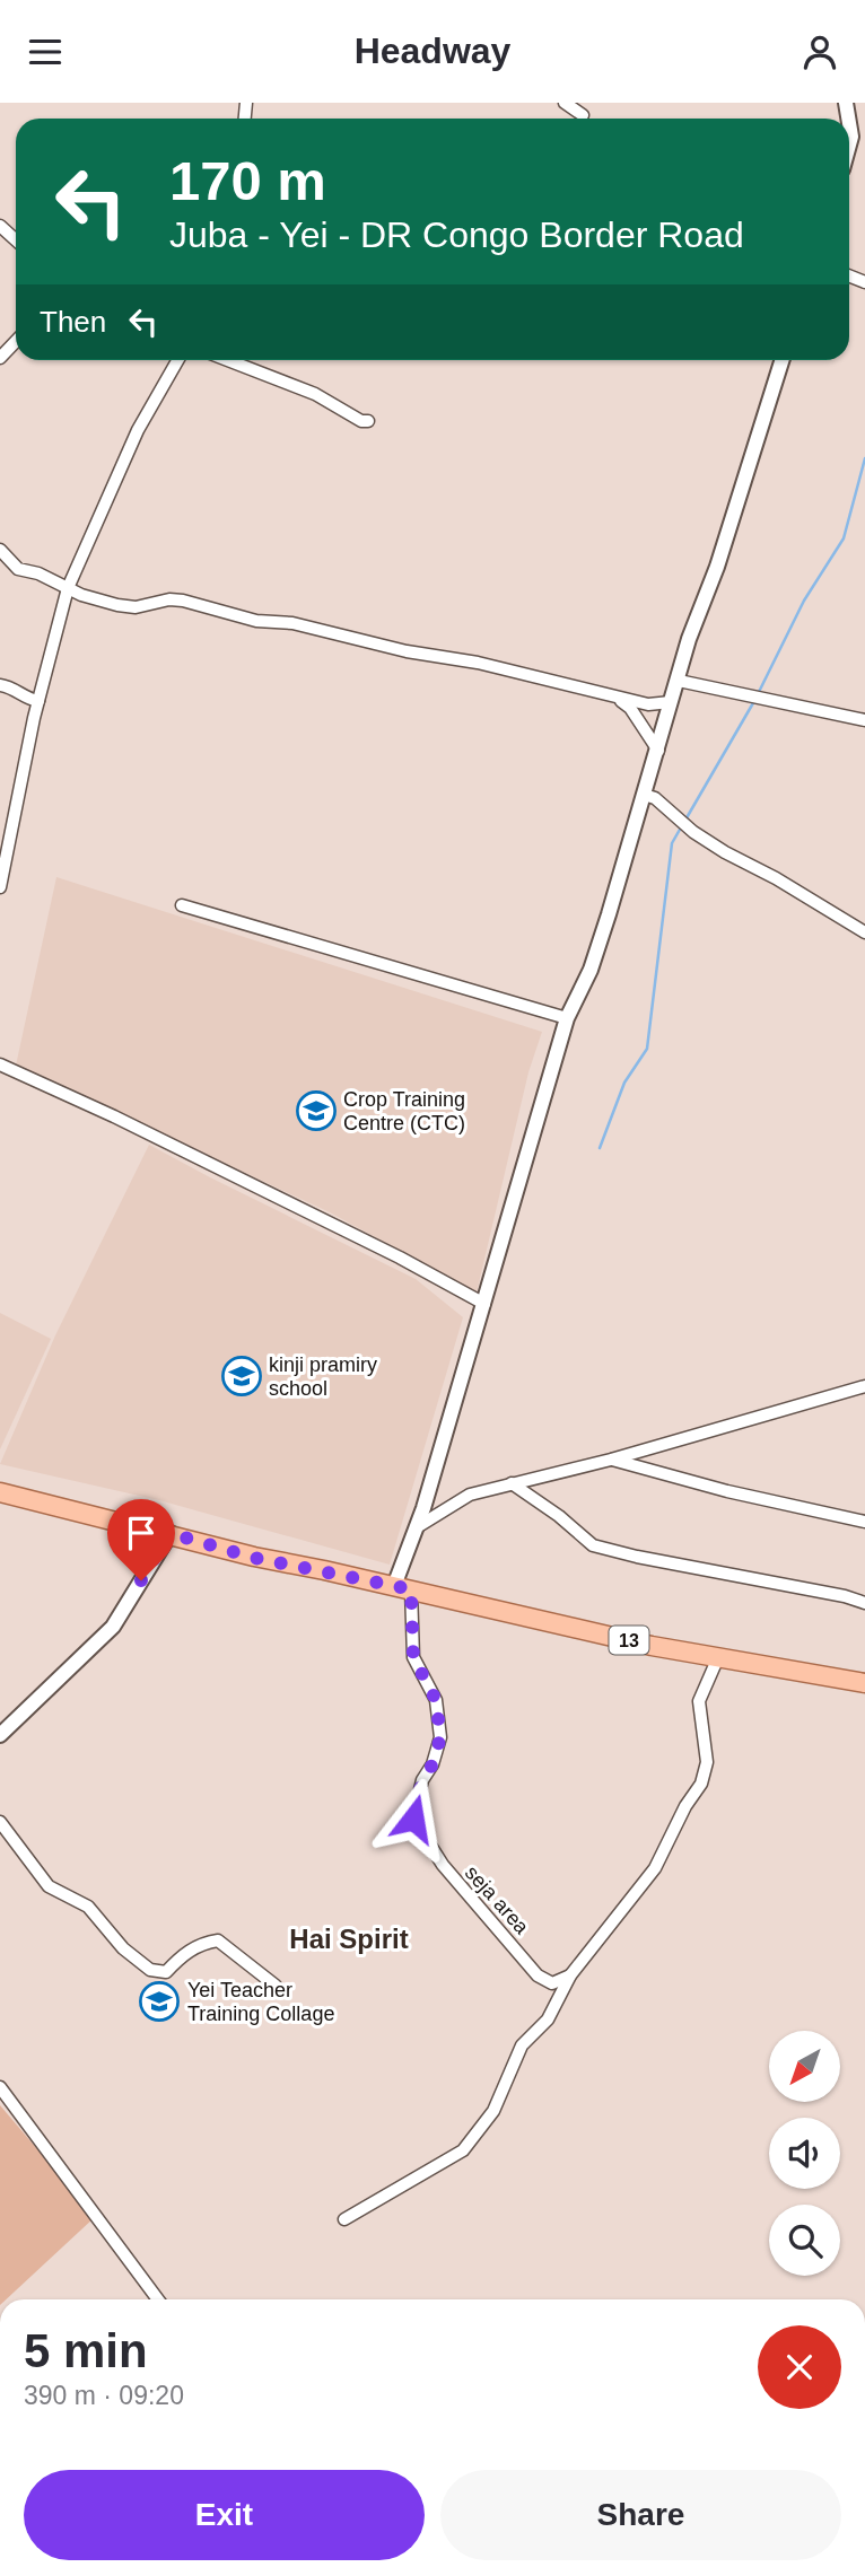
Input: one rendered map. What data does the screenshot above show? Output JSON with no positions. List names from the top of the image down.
{
  "streets": {
    "main road": ["13"],
    "street": ["seja area"]
  },
  "crossings": [
    ["13", "seja area"]
  ],
  "districts": ["Hai Spirit"],
  "places": {
    "school or university": ["Crop Training Centre (CTC)", "kinji pramiry school", "Yei Teacher Training Collage"]
  },
  "north": "bottom left",
  "page": {
    "header": "Headway",
    "turn": ["170 m", "Juba - Yei - DR Congo Border Road"],
    "then": "Then",
    "heading": ["5 min", "390 m · 09:20"],
    "buttons": ["Exit", "Share"]
  }
}
